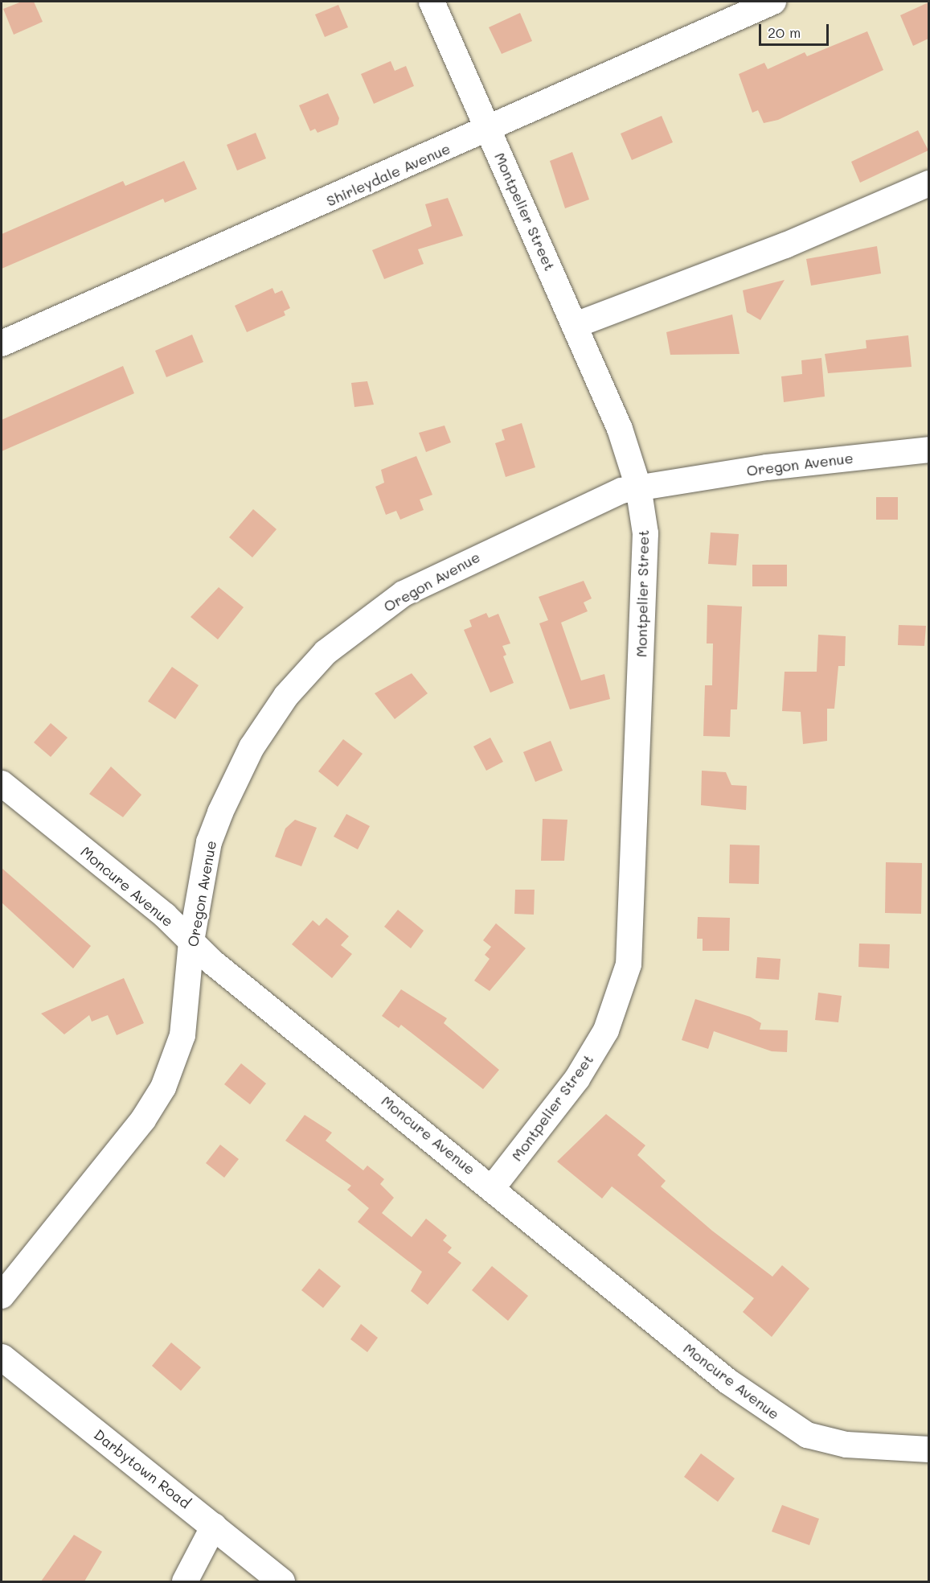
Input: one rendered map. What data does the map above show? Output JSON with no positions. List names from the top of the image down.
{
  "streets": {
    "main road": ["Darbytown Road"],
    "street": [
      "Shirleydale Avenue",
      "Montpelier Street",
      "Oregon Avenue",
      "Moncure Avenue"
    ]
  },
  "crossings": [
    ["Shirleydale Avenue", "Montpelier Street"],
    ["Montpelier Street", "Oregon Avenue"],
    ["Montpelier Street", "Moncure Avenue"],
    ["Oregon Avenue", "Moncure Avenue"]
  ],
  "scale_bar": "20 m"
}
